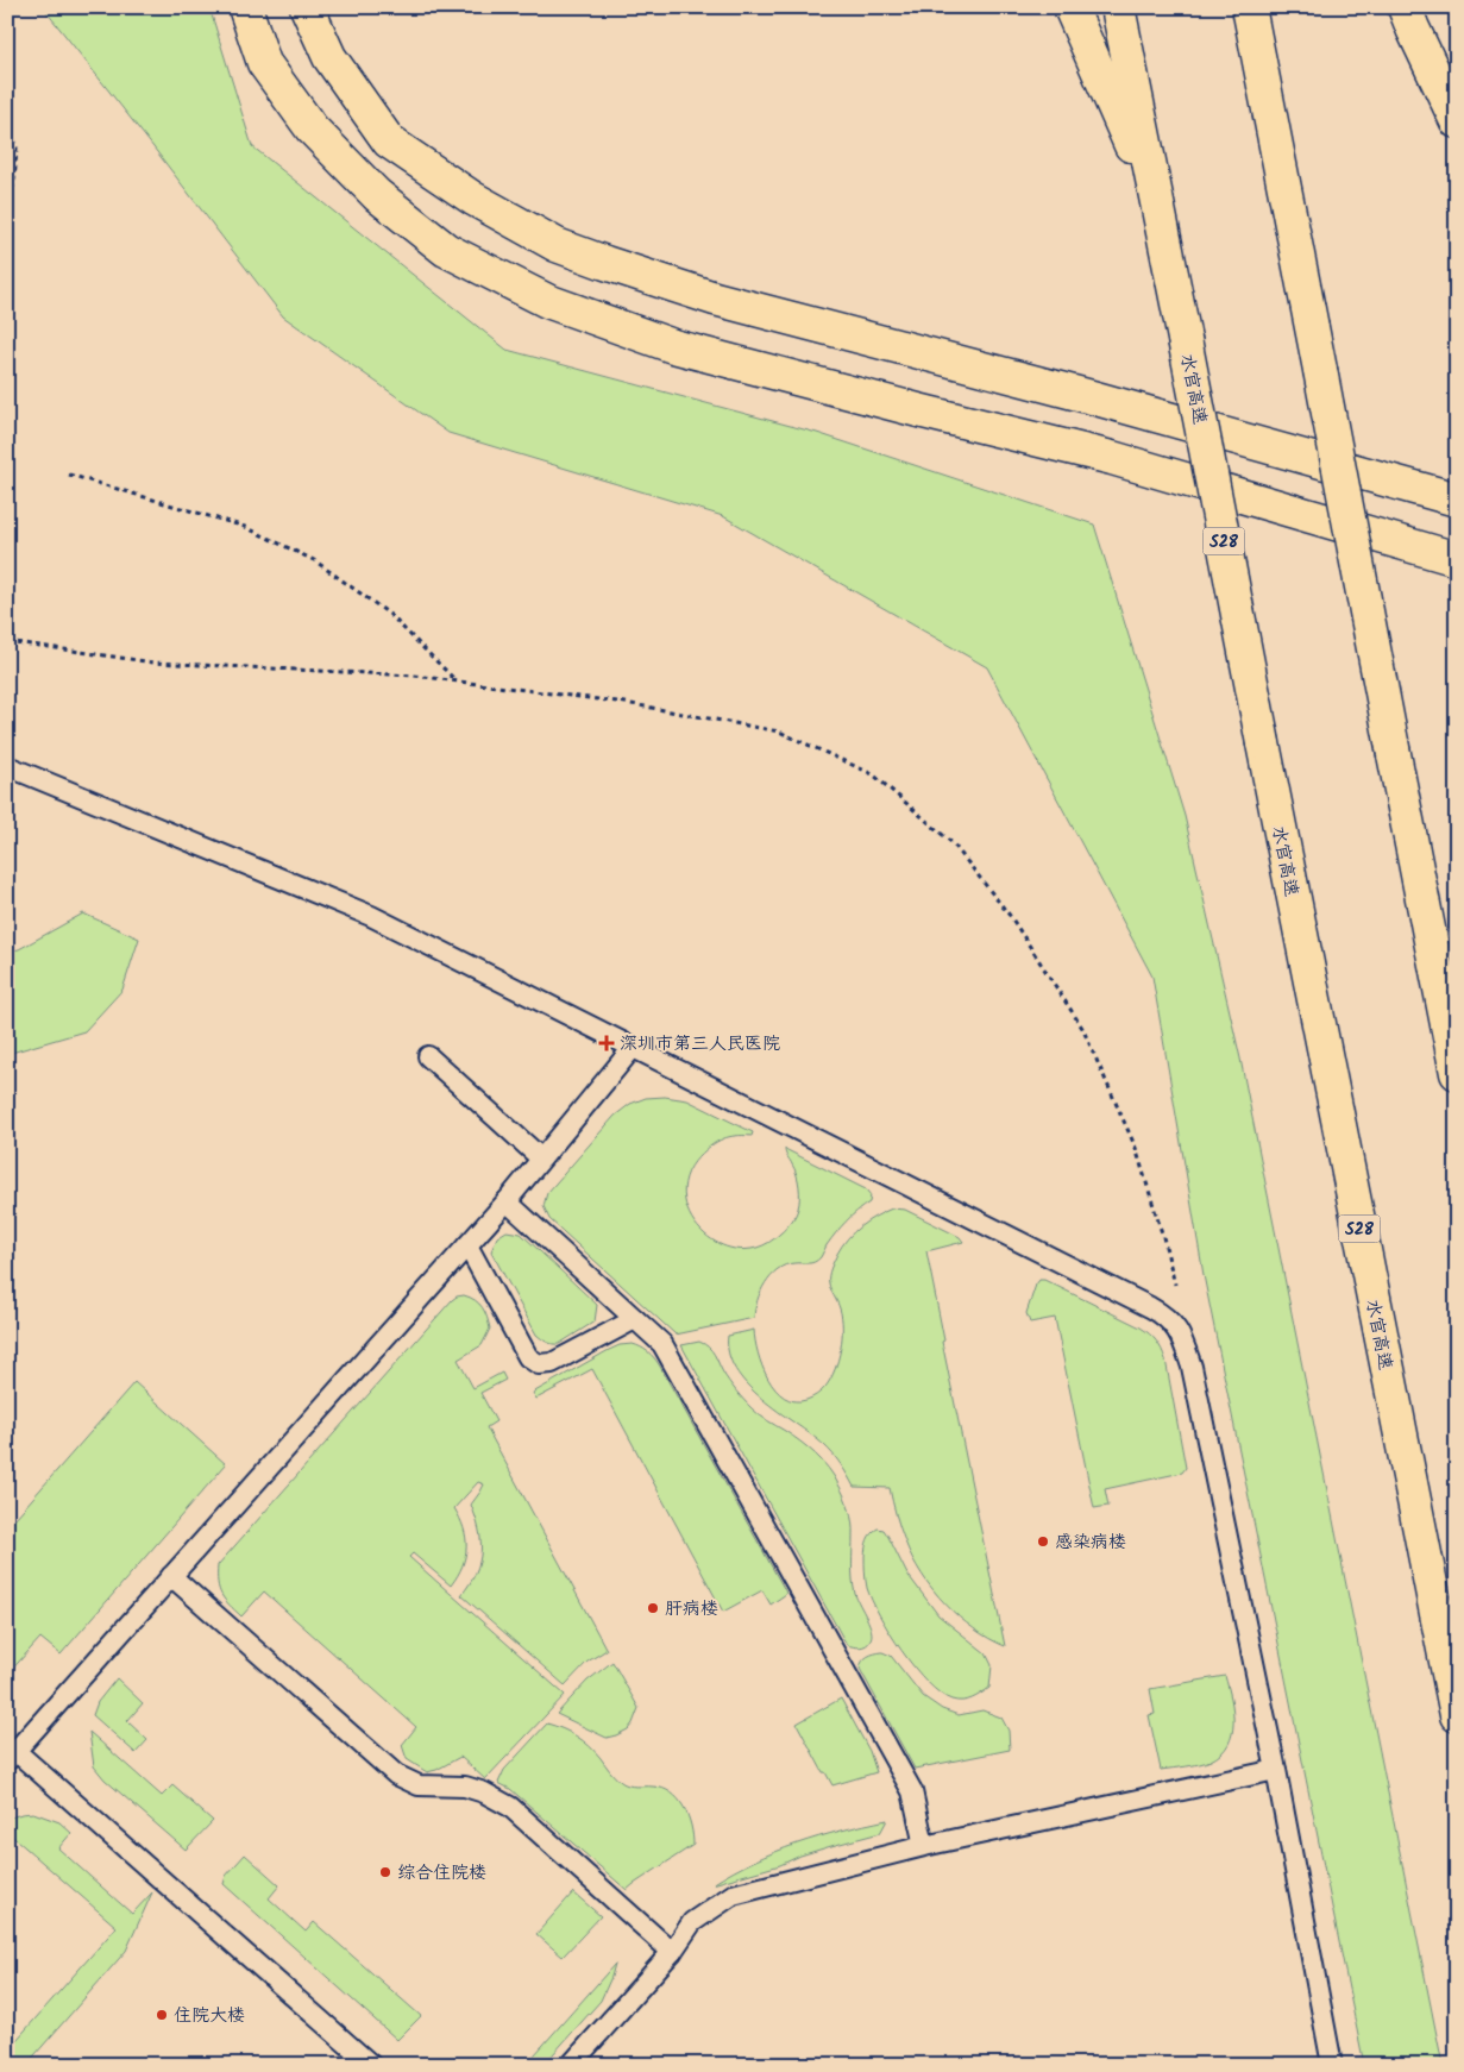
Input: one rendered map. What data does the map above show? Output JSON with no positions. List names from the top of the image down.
{
  "streets": {
    "highway": ["水官高速", "S28"]
  },
  "places": {
    "health": ["深圳市第三人民医院"],
    "other": [
      "感染病楼",
      "肝病楼",
      "综合住院楼",
      "住院大楼"
    ]
  }
}
